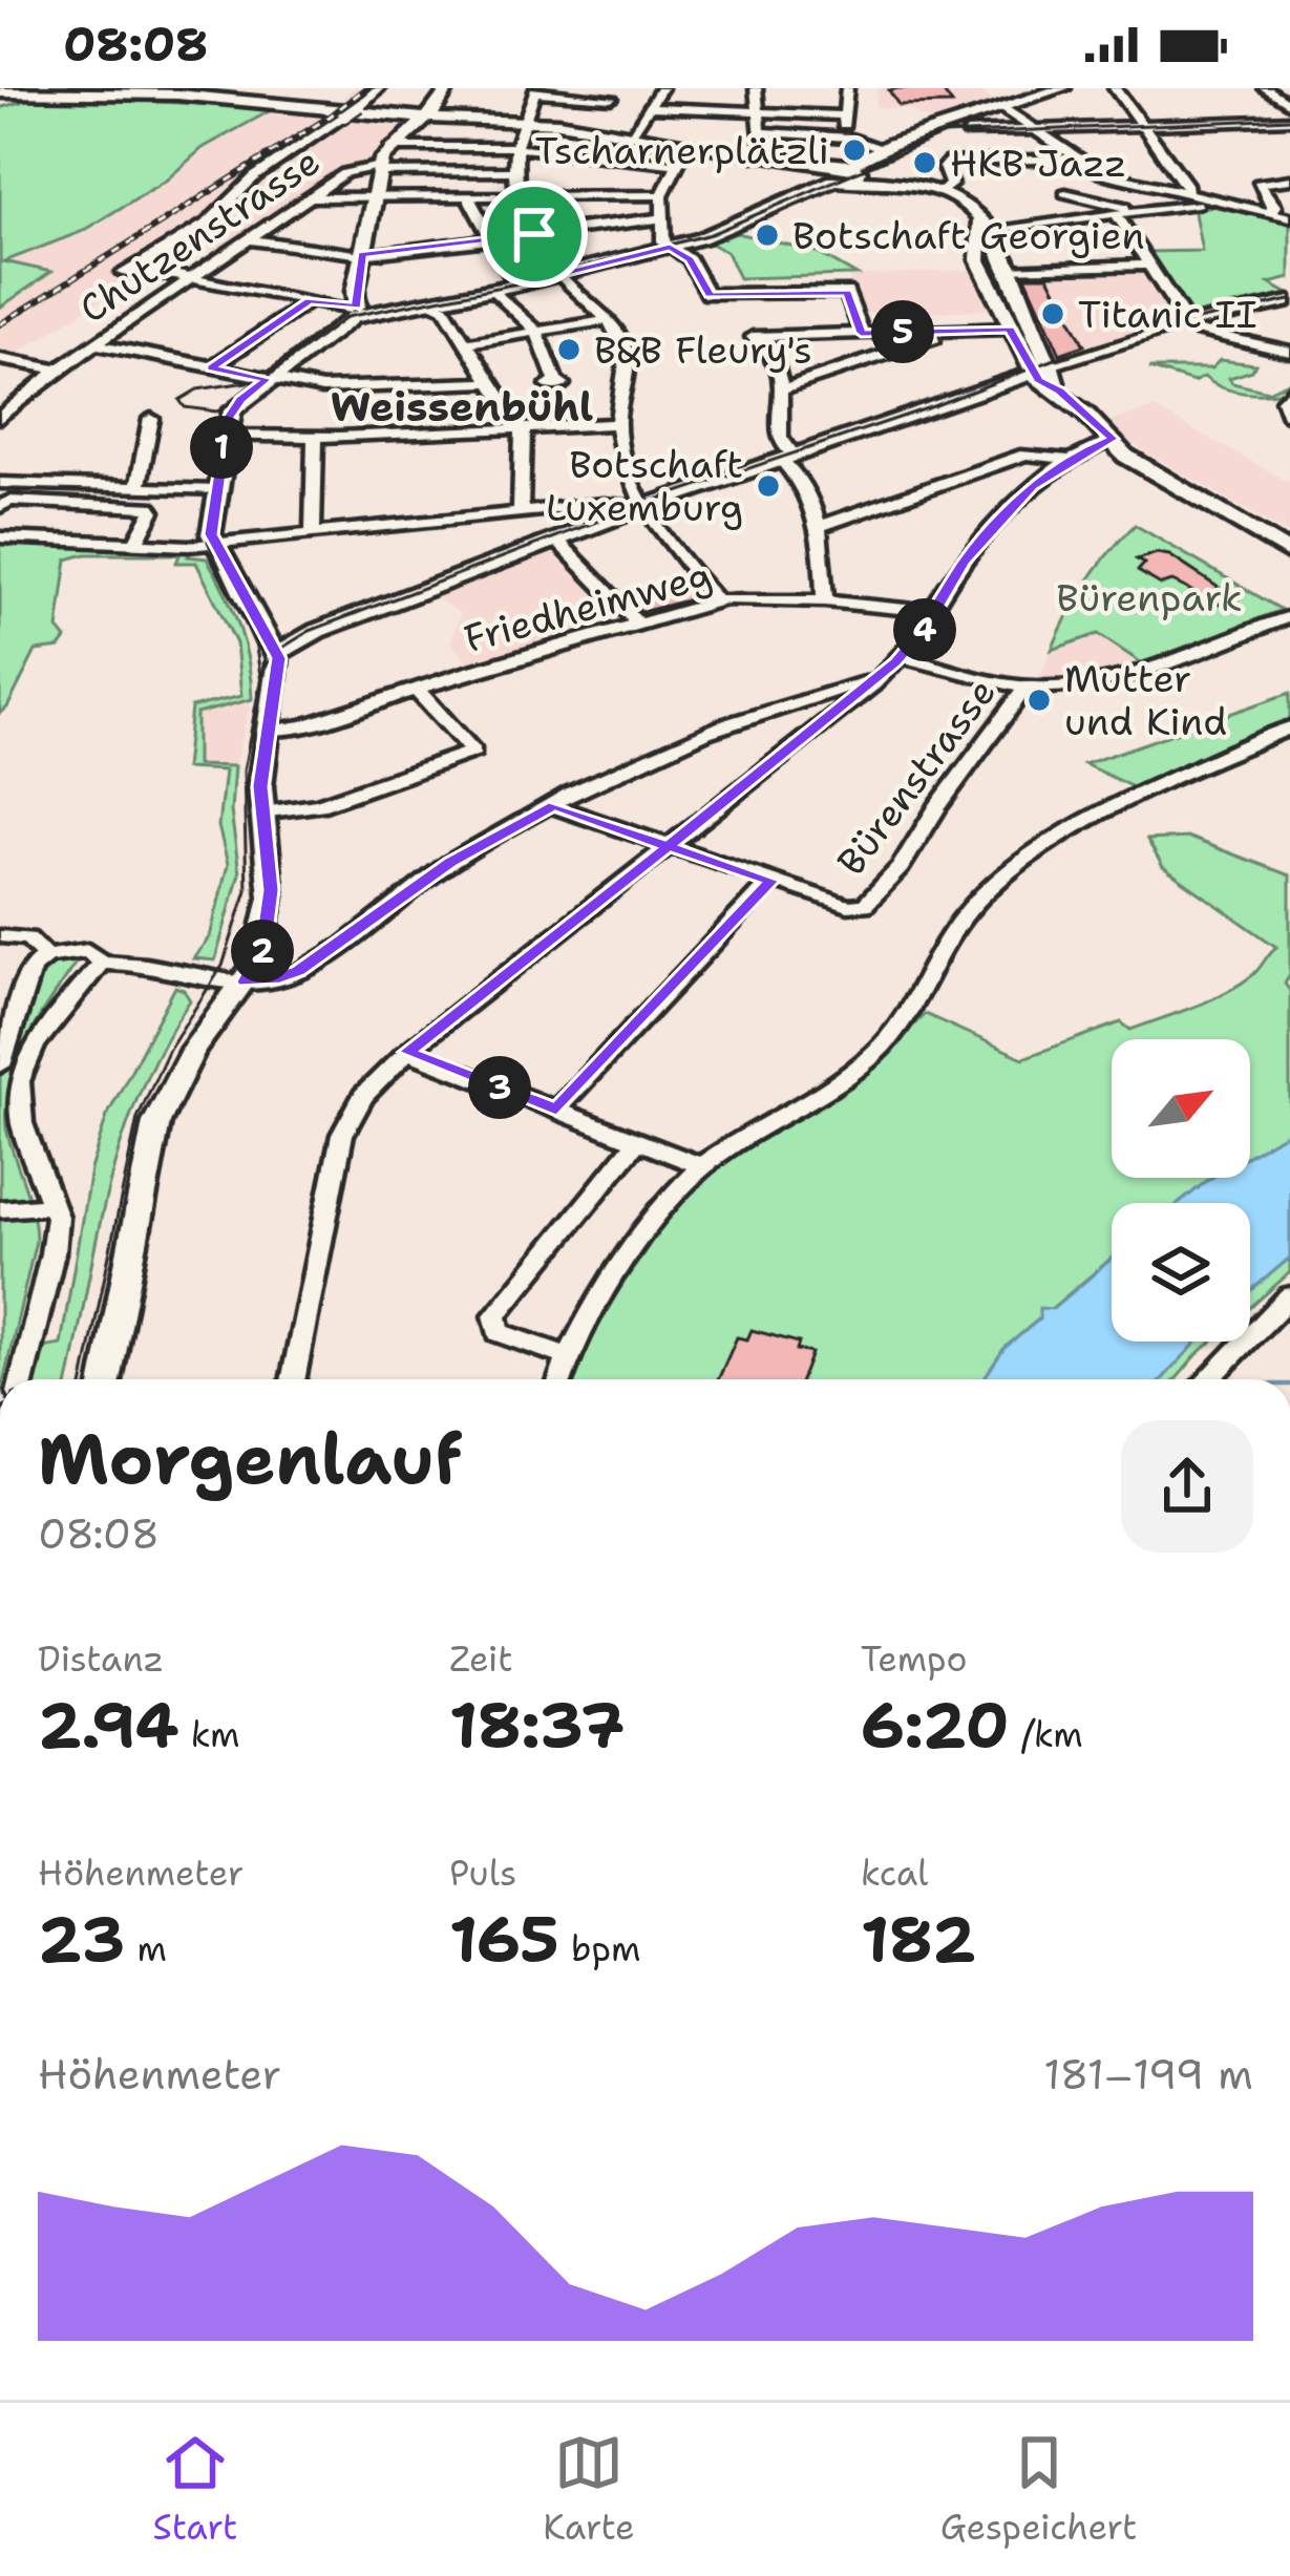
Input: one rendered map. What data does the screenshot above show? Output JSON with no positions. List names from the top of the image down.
{
  "streets": {
    "street": ["Chutzenstrasse", "Friedheimweg", "Bürenstrasse"]
  },
  "districts": ["Weissenbühl"],
  "parks": ["Bürenpark"],
  "places": [
    "Tscharnerplätzli",
    "HKB Jazz",
    "Botschaft Georgien",
    "Titanic II",
    "B&B Fleury's",
    "Botschaft Luxemburg",
    "Mutter und Kind"
  ],
  "north": "top right",
  "page": {
    "status": "08:08",
    "pins": [
      "5",
      "1",
      "4",
      "2",
      "3"
    ],
    "heading": ["Morgenlauf", "08:08"],
    "stats": [
      ["Distanz", "2.94 km"],
      ["Zeit", "18:37"],
      ["Tempo", "6:20 /km"],
      ["Höhenmeter", "23 m"],
      ["Puls", "165 bpm"],
      ["kcal", "182"]
    ],
    "chart": ["Höhenmeter", "181–199 m"],
    "tabs": ["Start", "Karte", "Gespeichert"]
  }
}
